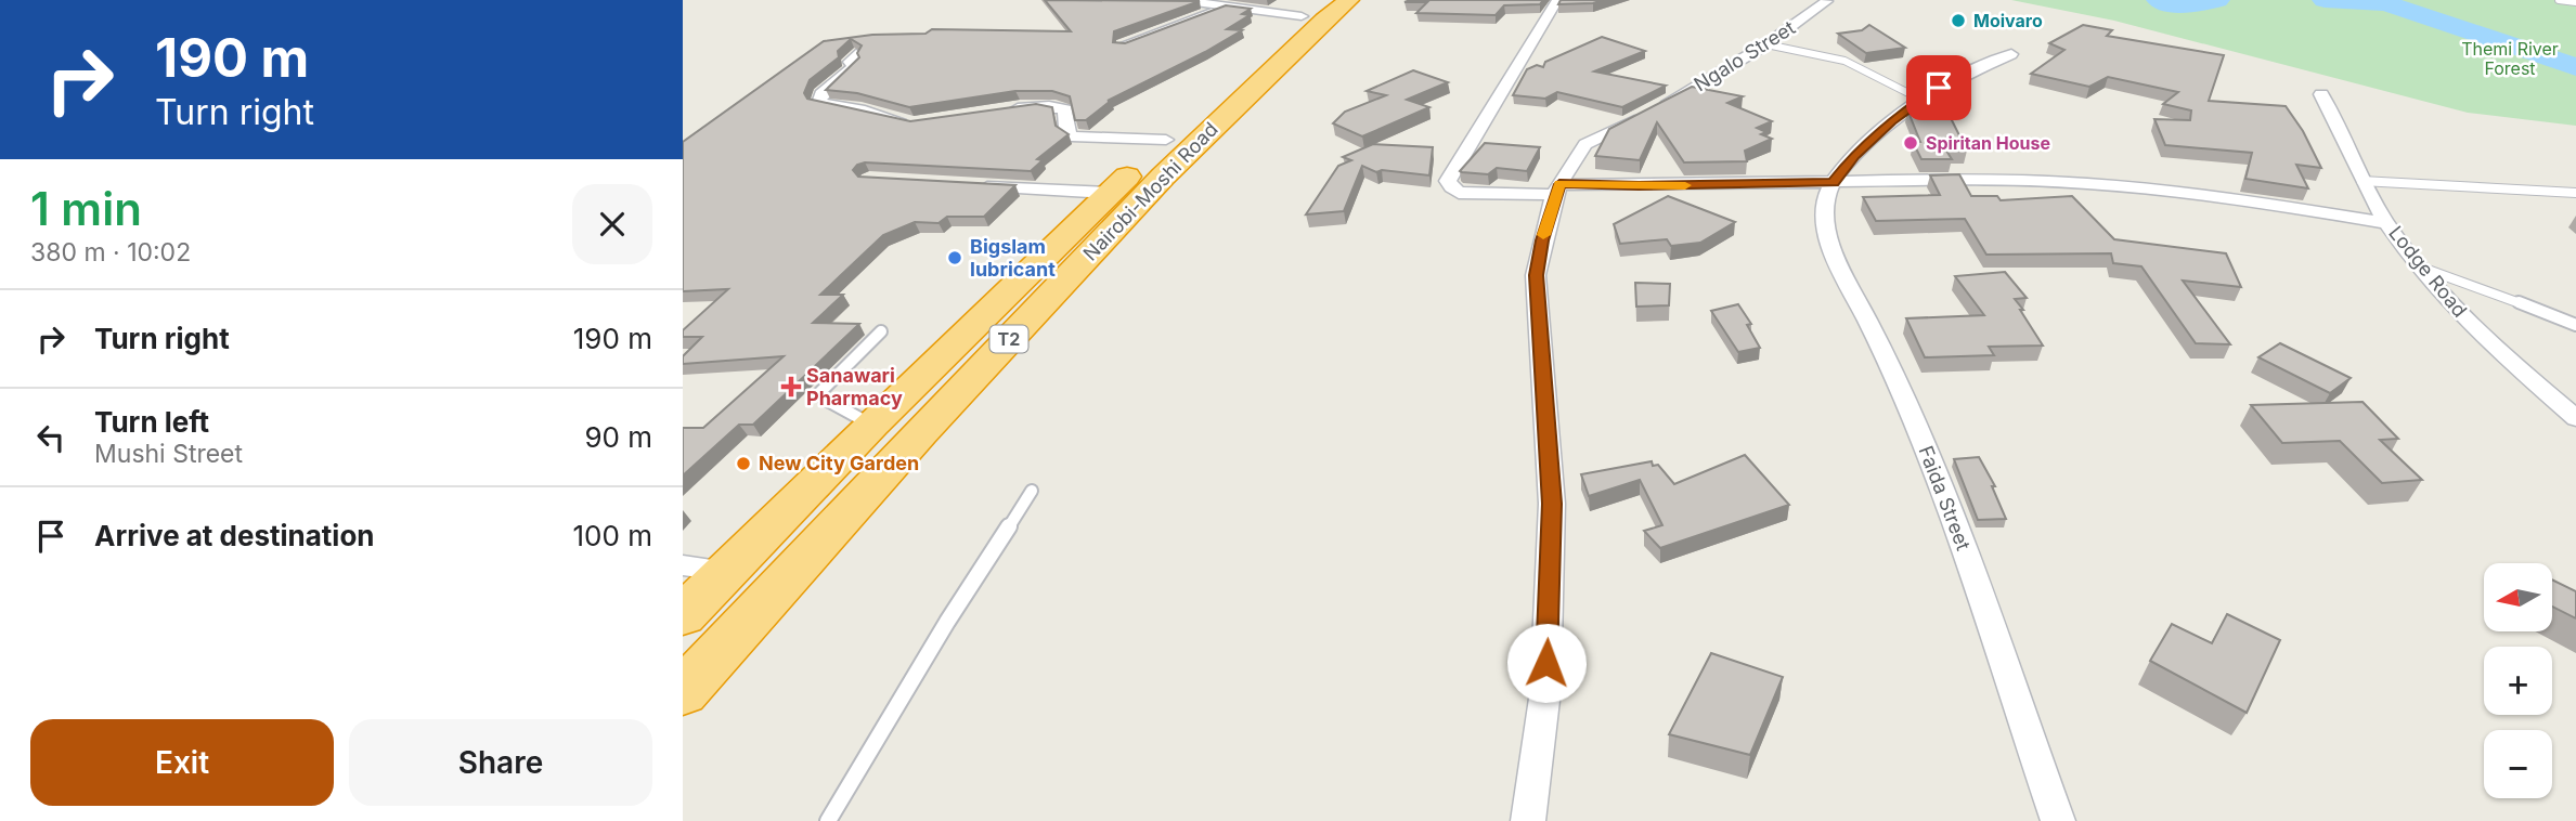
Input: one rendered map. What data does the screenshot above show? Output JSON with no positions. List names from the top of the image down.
{
  "streets": {
    "highway": ["Nairobi-Moshi Road", "T2"],
    "street": ["Ngalo Street", "Lodge Road", "Faida Street"]
  },
  "parks": ["Themi River Forest"],
  "places": {
    "other": [
      "Moivaro",
      "Spiritan House",
      "Bigslam lubricant",
      "New City Garden"
    ],
    "health": ["Sanawari Pharmacy"]
  },
  "north": "left",
  "page": {
    "turn": ["190 m", "Turn right"],
    "heading": ["1 min", "380 m · 10:02"],
    "list": [
      {
        "name": "Turn right",
        "value": "190 m"
      },
      {
        "name": "Turn left",
        "note": "Mushi Street",
        "value": "90 m"
      },
      {
        "name": "Arrive at destination",
        "value": "100 m"
      }
    ],
    "map_buttons": ["+", "−"],
    "buttons": ["Exit", "Share"]
  }
}
